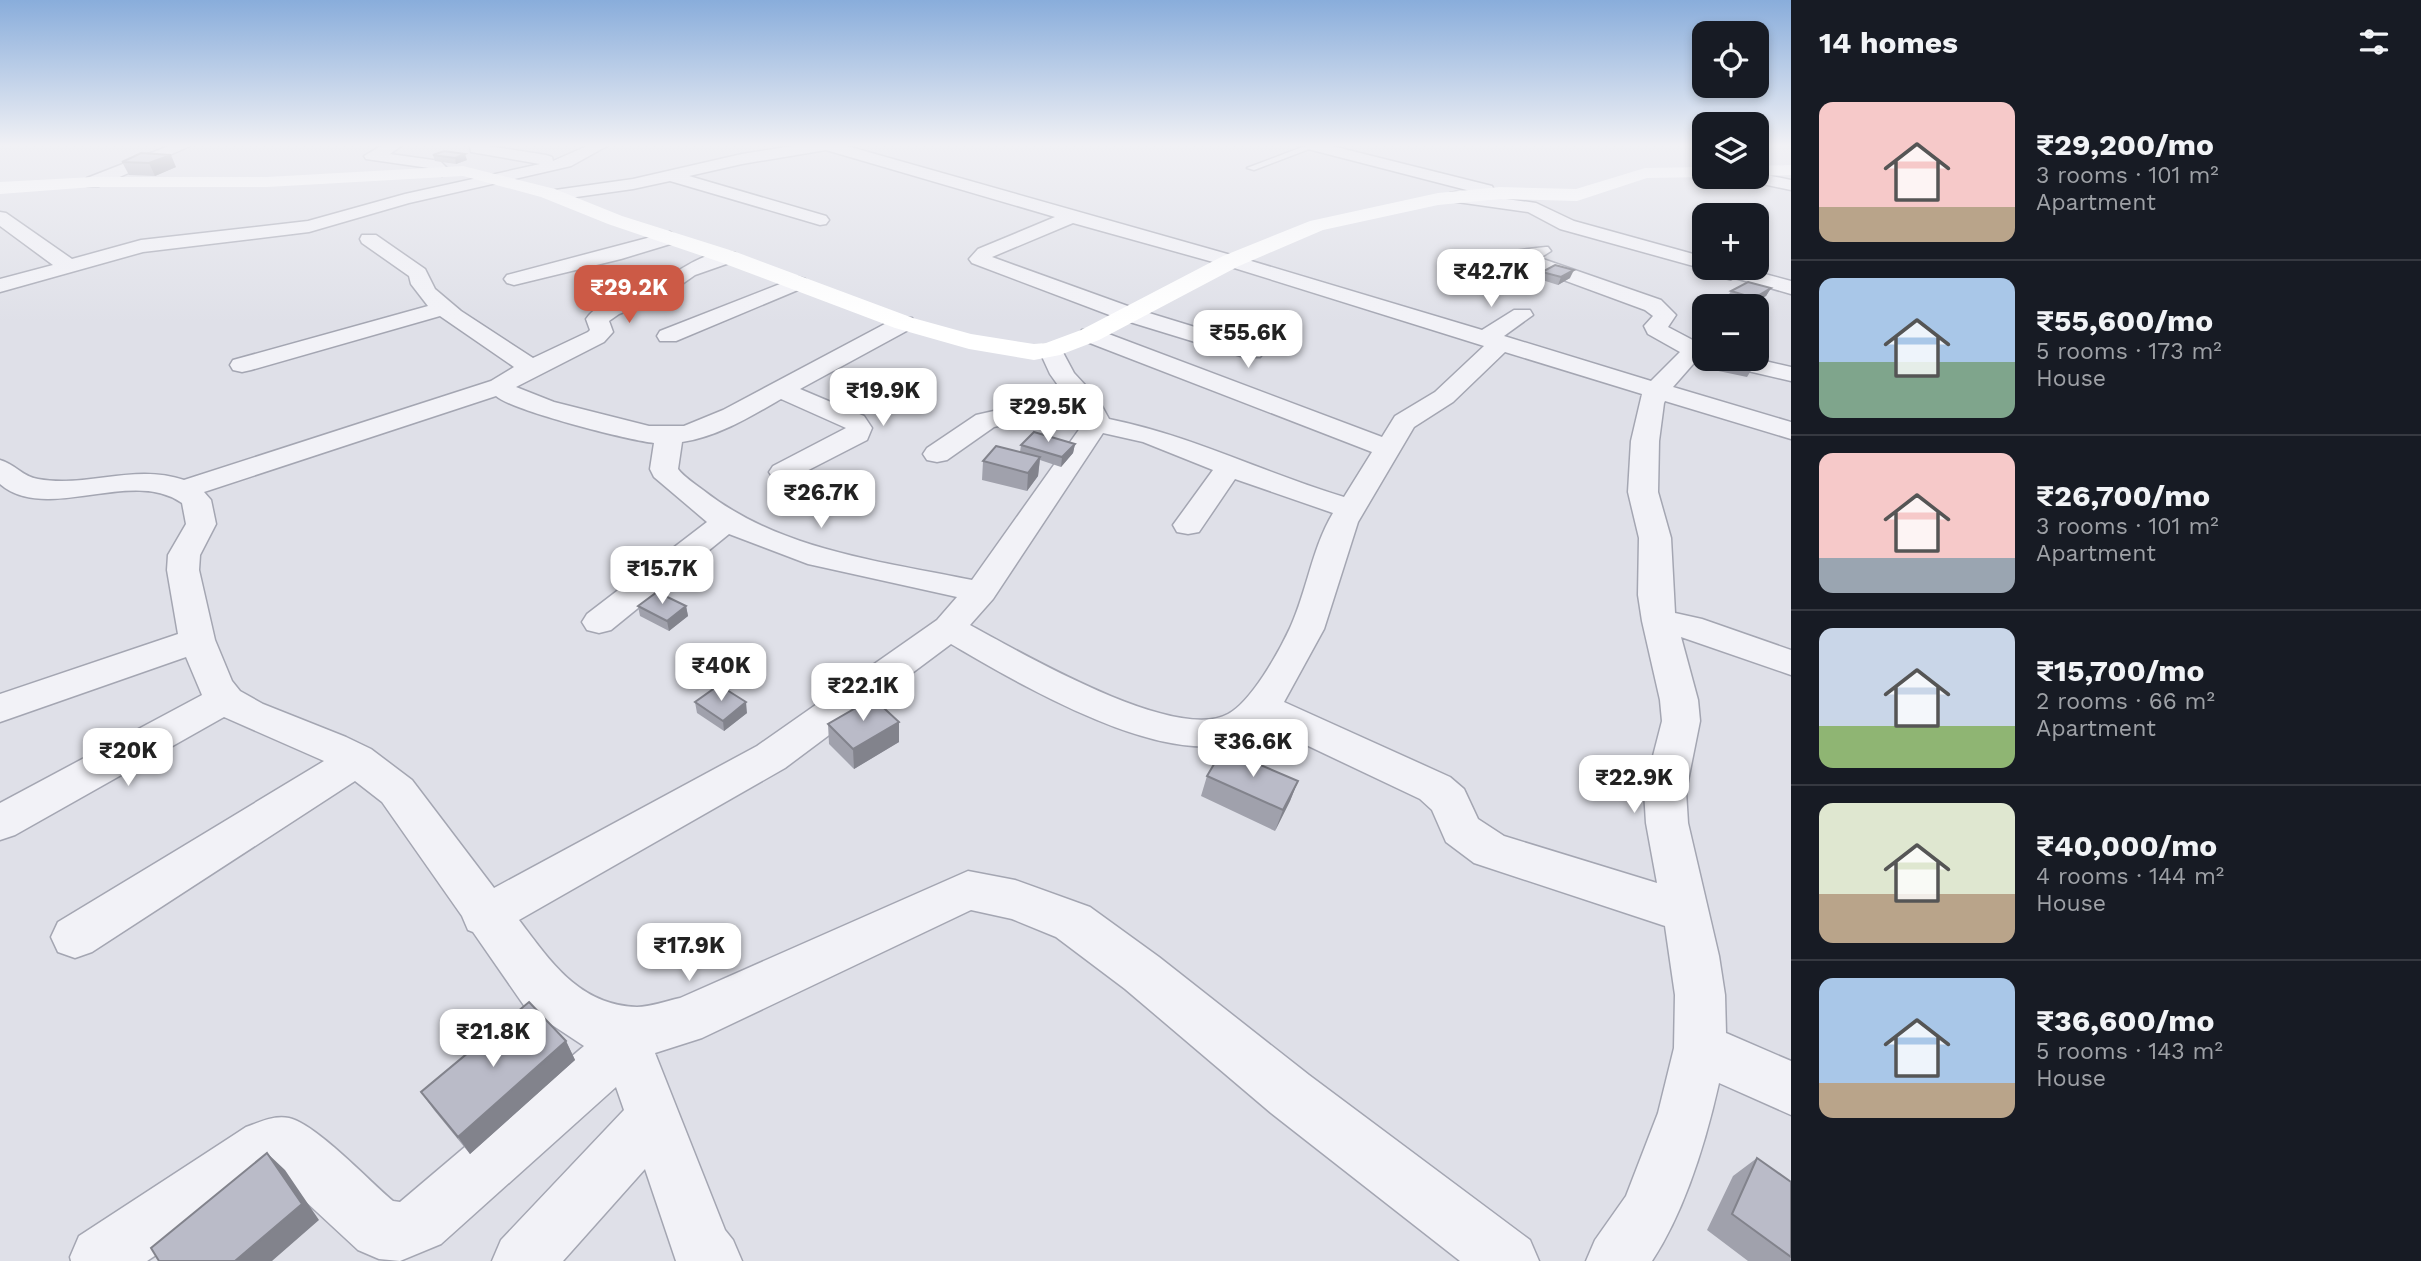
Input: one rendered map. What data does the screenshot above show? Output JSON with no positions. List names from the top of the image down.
{
  "page": {
    "heading": "14 homes",
    "map_buttons": ["+", "−"],
    "list": [
      {
        "name": "₹29,200/mo",
        "note": "3 rooms · 101 m² · Apartment"
      },
      {
        "name": "₹55,600/mo",
        "note": "5 rooms · 173 m² · House"
      },
      {
        "name": "₹26,700/mo",
        "note": "3 rooms · 101 m² · Apartment"
      },
      {
        "name": "₹15,700/mo",
        "note": "2 rooms · 66 m² · Apartment"
      },
      {
        "name": "₹40,000/mo",
        "note": "4 rooms · 144 m² · House"
      },
      {
        "name": "₹36,600/mo",
        "note": "5 rooms · 143 m² · House"
      }
    ],
    "price": [
      "₹42.7K",
      "₹29.2K",
      "₹55.6K",
      "₹19.9K",
      "₹29.5K",
      "₹26.7K",
      "₹15.7K",
      "₹40K",
      "₹22.1K",
      "₹36.6K",
      "₹20K",
      "₹22.9K",
      "₹17.9K",
      "₹21.8K"
    ]
  }
}
